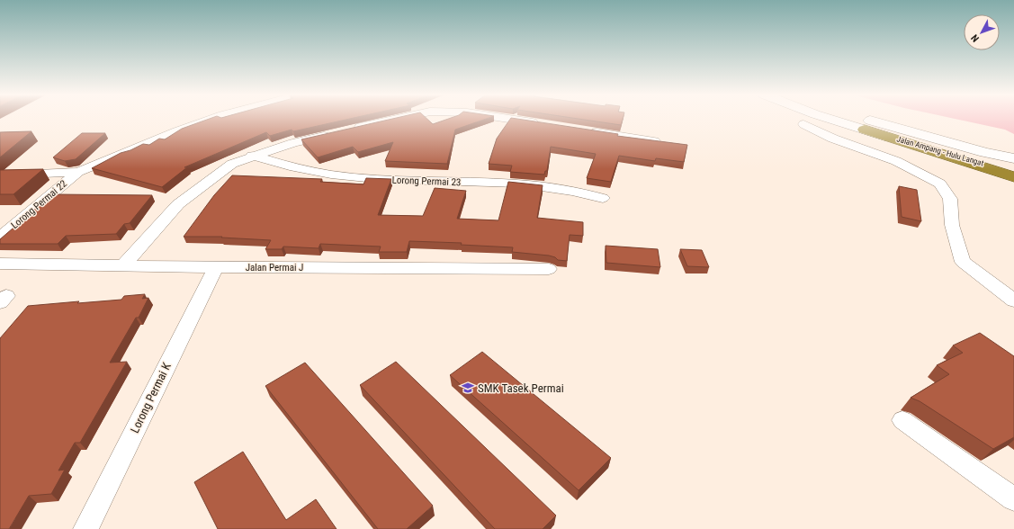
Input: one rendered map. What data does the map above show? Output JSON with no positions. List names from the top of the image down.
{
  "streets": {
    "street": [
      "Jalan Ampang - Hulu Langat",
      "Lorong Permai 23",
      "Lorong Permai 22",
      "Jalan Permai J",
      "Lorong Permai K"
    ]
  },
  "crossings": [
    ["Jalan Permai J", "Lorong Permai K"]
  ],
  "places": {
    "school or university": ["SMK Tasek Permai"]
  },
  "north": "bottom left"
}
